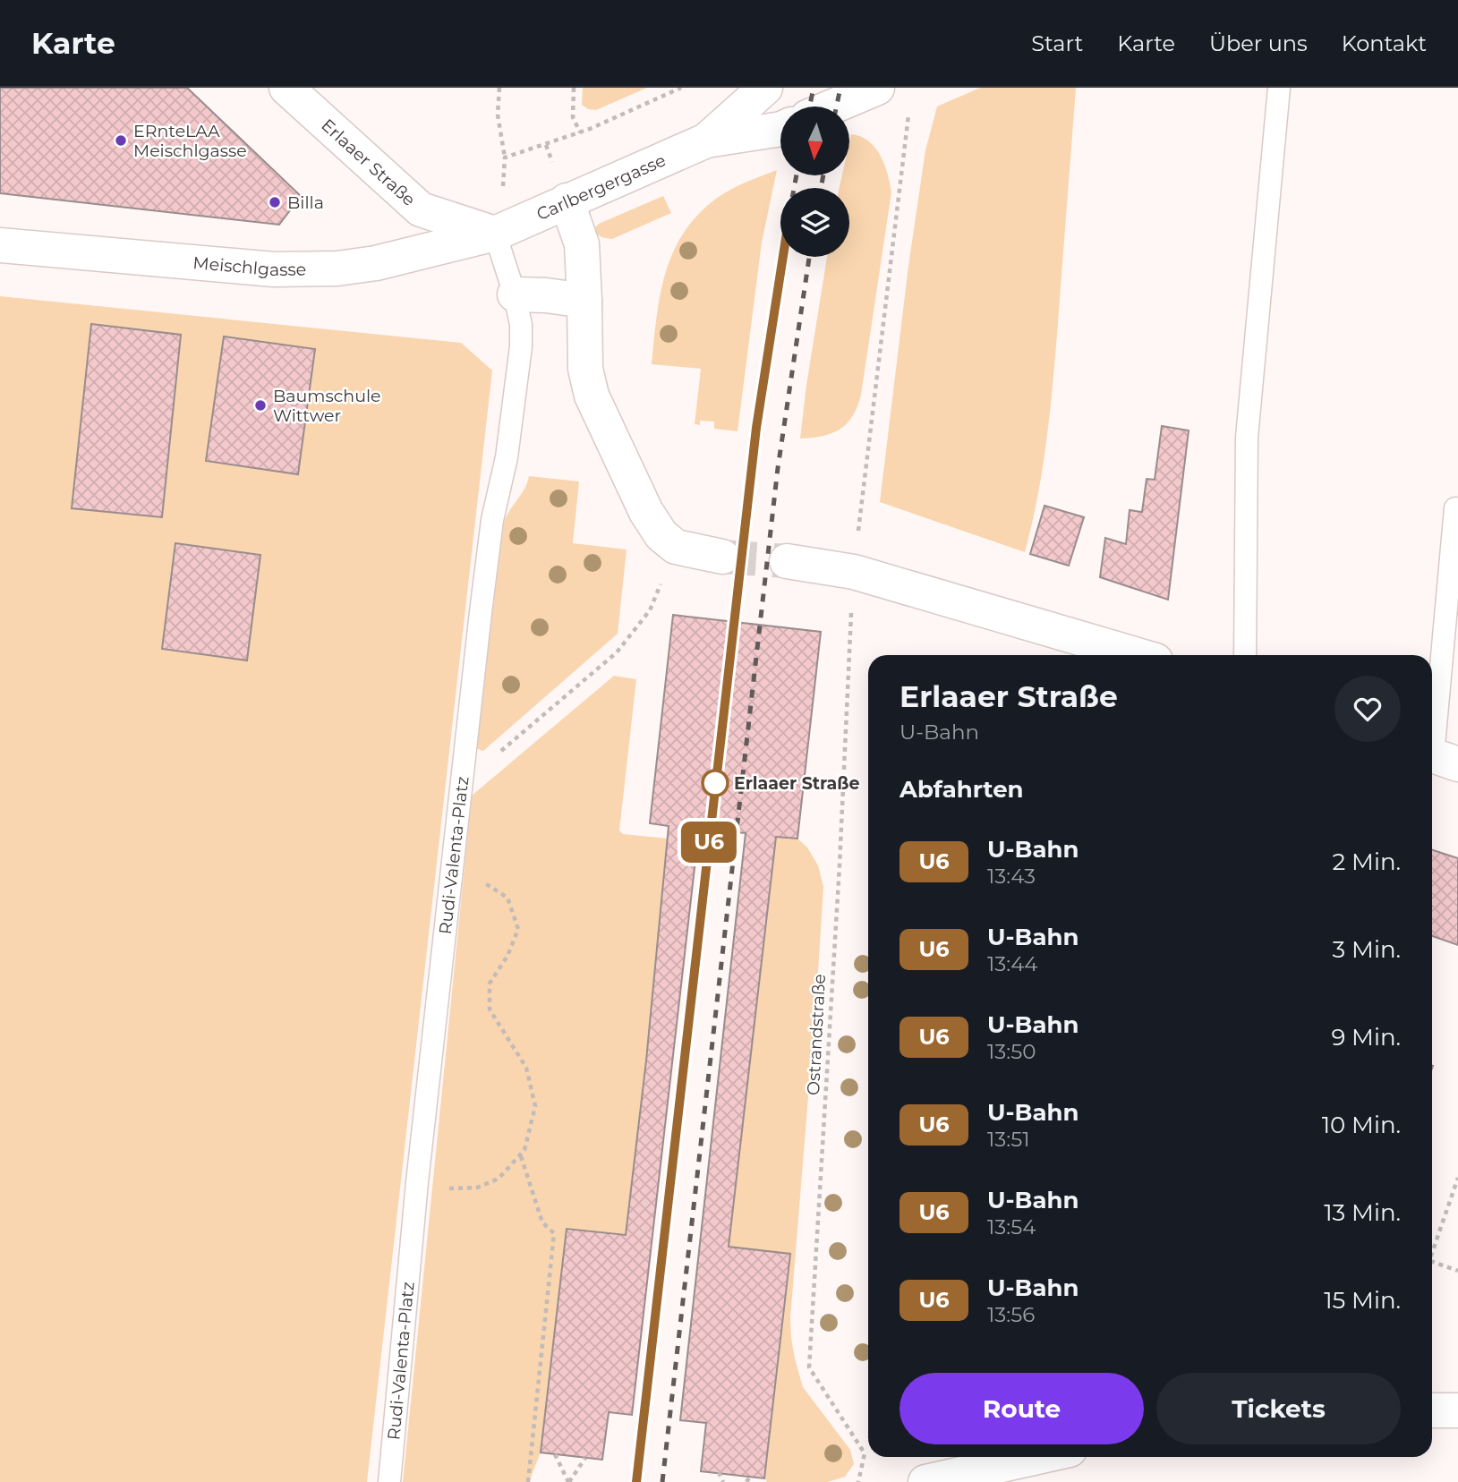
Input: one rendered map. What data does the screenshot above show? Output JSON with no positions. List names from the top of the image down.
{
  "streets": {
    "street": ["Erlaaer Straße", "Carlbergergasse", "Meischlgasse"],
    "lane": ["Rudi-Valenta-Platz"],
    "path": ["Ostrandstraße"]
  },
  "crossings": [
    ["Erlaaer Straße", "Carlbergergasse"],
    ["Erlaaer Straße", "Meischlgasse"],
    ["Erlaaer Straße", "Rudi-Valenta-Platz"],
    ["Carlbergergasse", "Meischlgasse"],
    ["Carlbergergasse", "Rudi-Valenta-Platz"],
    ["Meischlgasse", "Rudi-Valenta-Platz"]
  ],
  "places": [
    "ERnteLAA Meischlgasse",
    "Billa",
    "Baumschule Wittwer",
    "Erlaaer Straße"
  ],
  "lines": ["metro line U6"],
  "north": "bottom",
  "page": {
    "header": "Karte",
    "nav": [
      "Start",
      "Karte",
      "Über uns",
      "Kontakt"
    ],
    "on_map": "U6",
    "heading": [
      ["Erlaaer Straße", "U-Bahn"],
      "Abfahrten"
    ],
    "list": [
      {
        "mark": "U6",
        "name": "U-Bahn",
        "note": "13:43",
        "value": "2 Min."
      },
      {
        "mark": "U6",
        "name": "U-Bahn",
        "note": "13:44",
        "value": "3 Min."
      },
      {
        "mark": "U6",
        "name": "U-Bahn",
        "note": "13:50",
        "value": "9 Min."
      },
      {
        "mark": "U6",
        "name": "U-Bahn",
        "note": "13:51",
        "value": "10 Min."
      },
      {
        "mark": "U6",
        "name": "U-Bahn",
        "note": "13:54",
        "value": "13 Min."
      },
      {
        "mark": "U6",
        "name": "U-Bahn",
        "note": "13:56",
        "value": "15 Min."
      }
    ],
    "buttons": ["Route", "Tickets"]
  }
}
